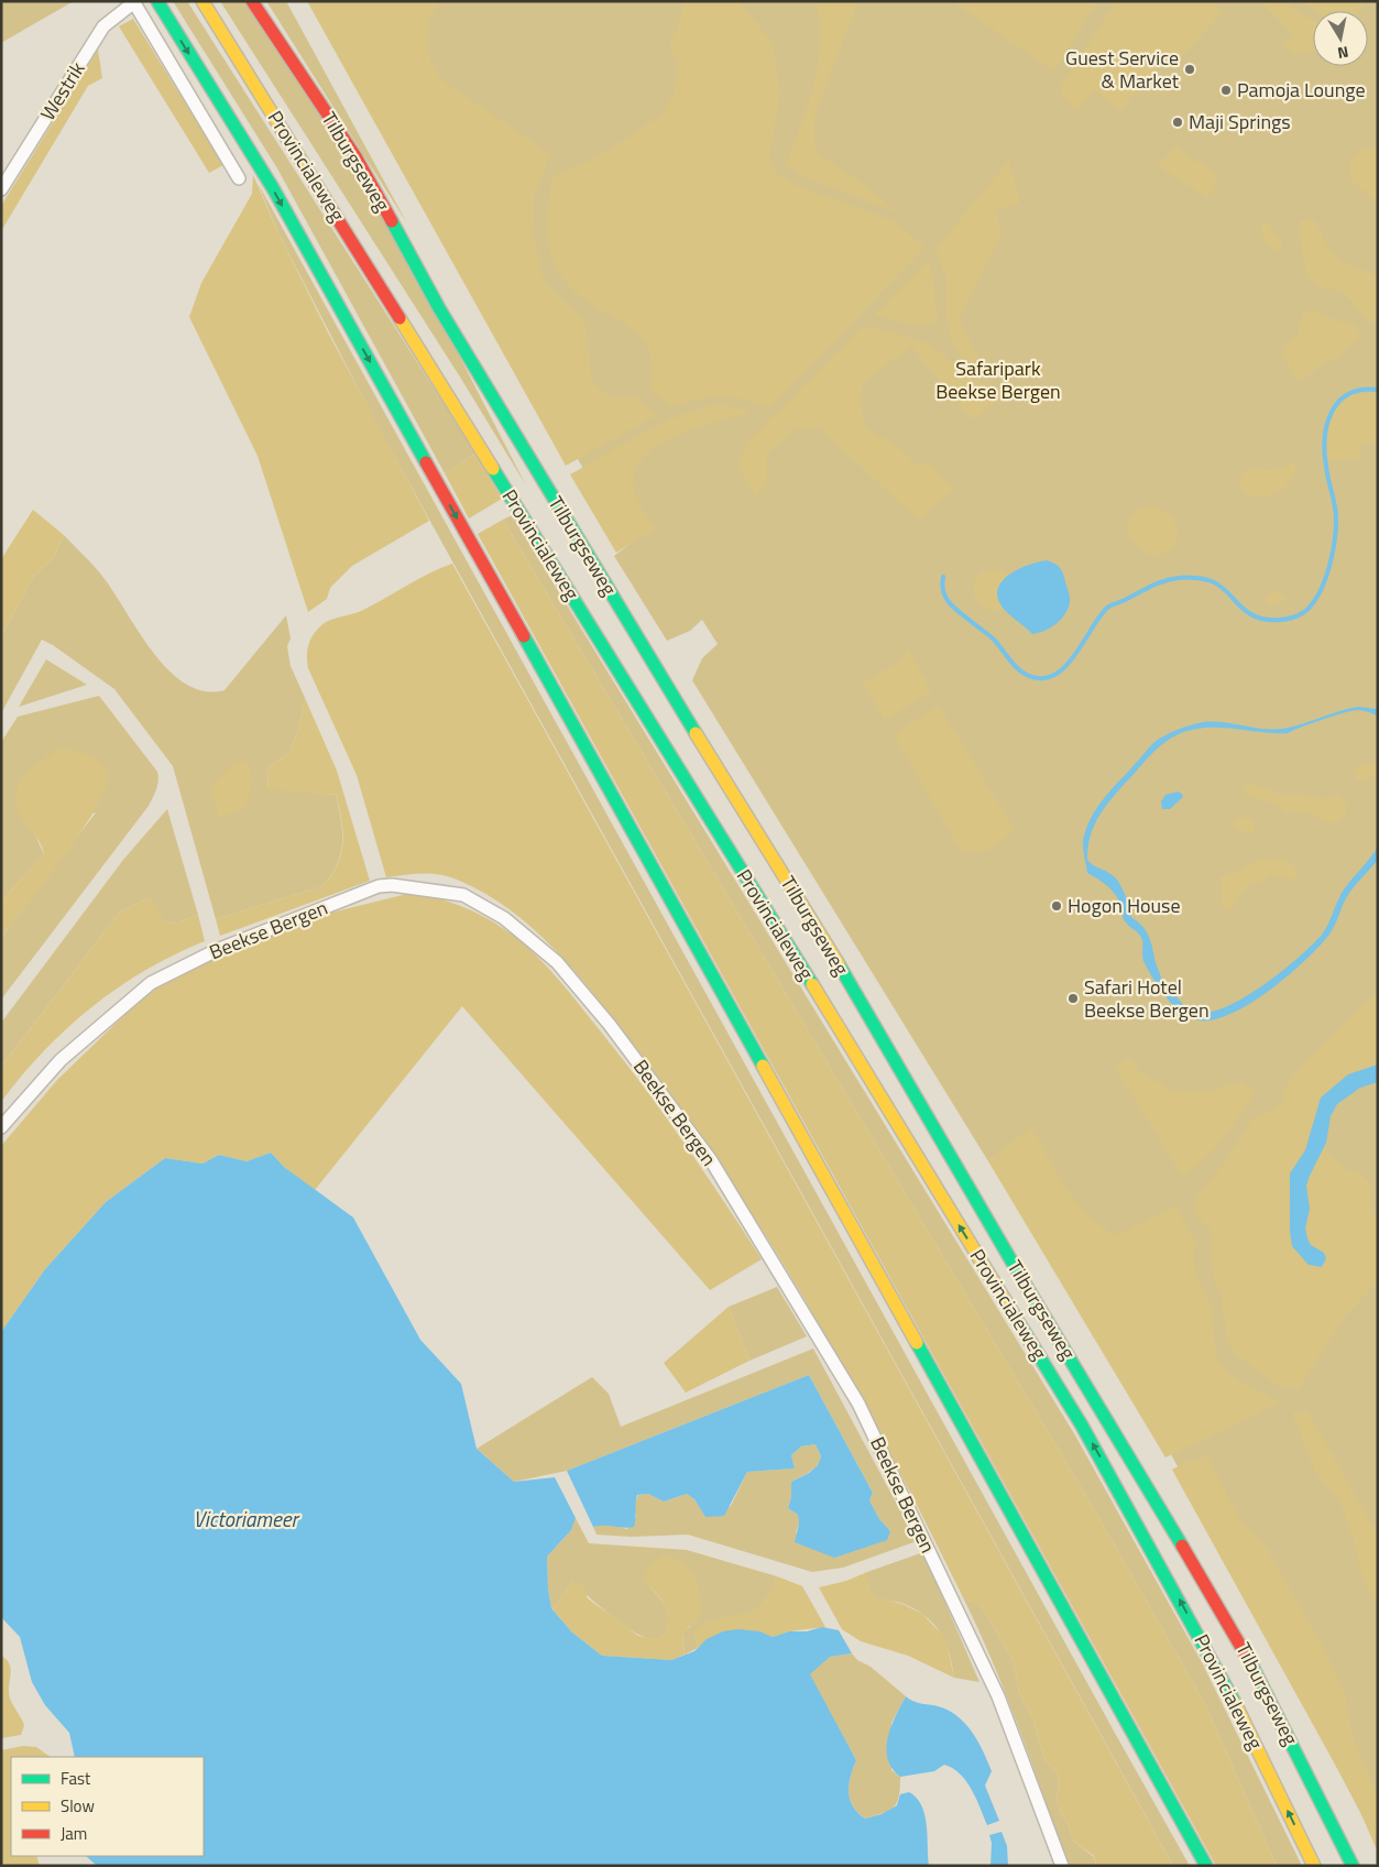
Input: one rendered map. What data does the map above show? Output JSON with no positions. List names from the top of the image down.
{
  "streets": {
    "main road": ["Tilburgseweg", "Provincialeweg"],
    "street": ["Westrik", "Beekse Bergen"]
  },
  "water": ["Victoriameer"],
  "parks": ["Safaripark Beekse Bergen"],
  "places": [
    "Guest Service & Market",
    "Pamoja Lounge",
    "Maji Springs",
    "Hogon House",
    "Safari Hotel Beekse Bergen"
  ],
  "legend": ["Fast", "Slow", "Jam"],
  "north": "bottom"
}
